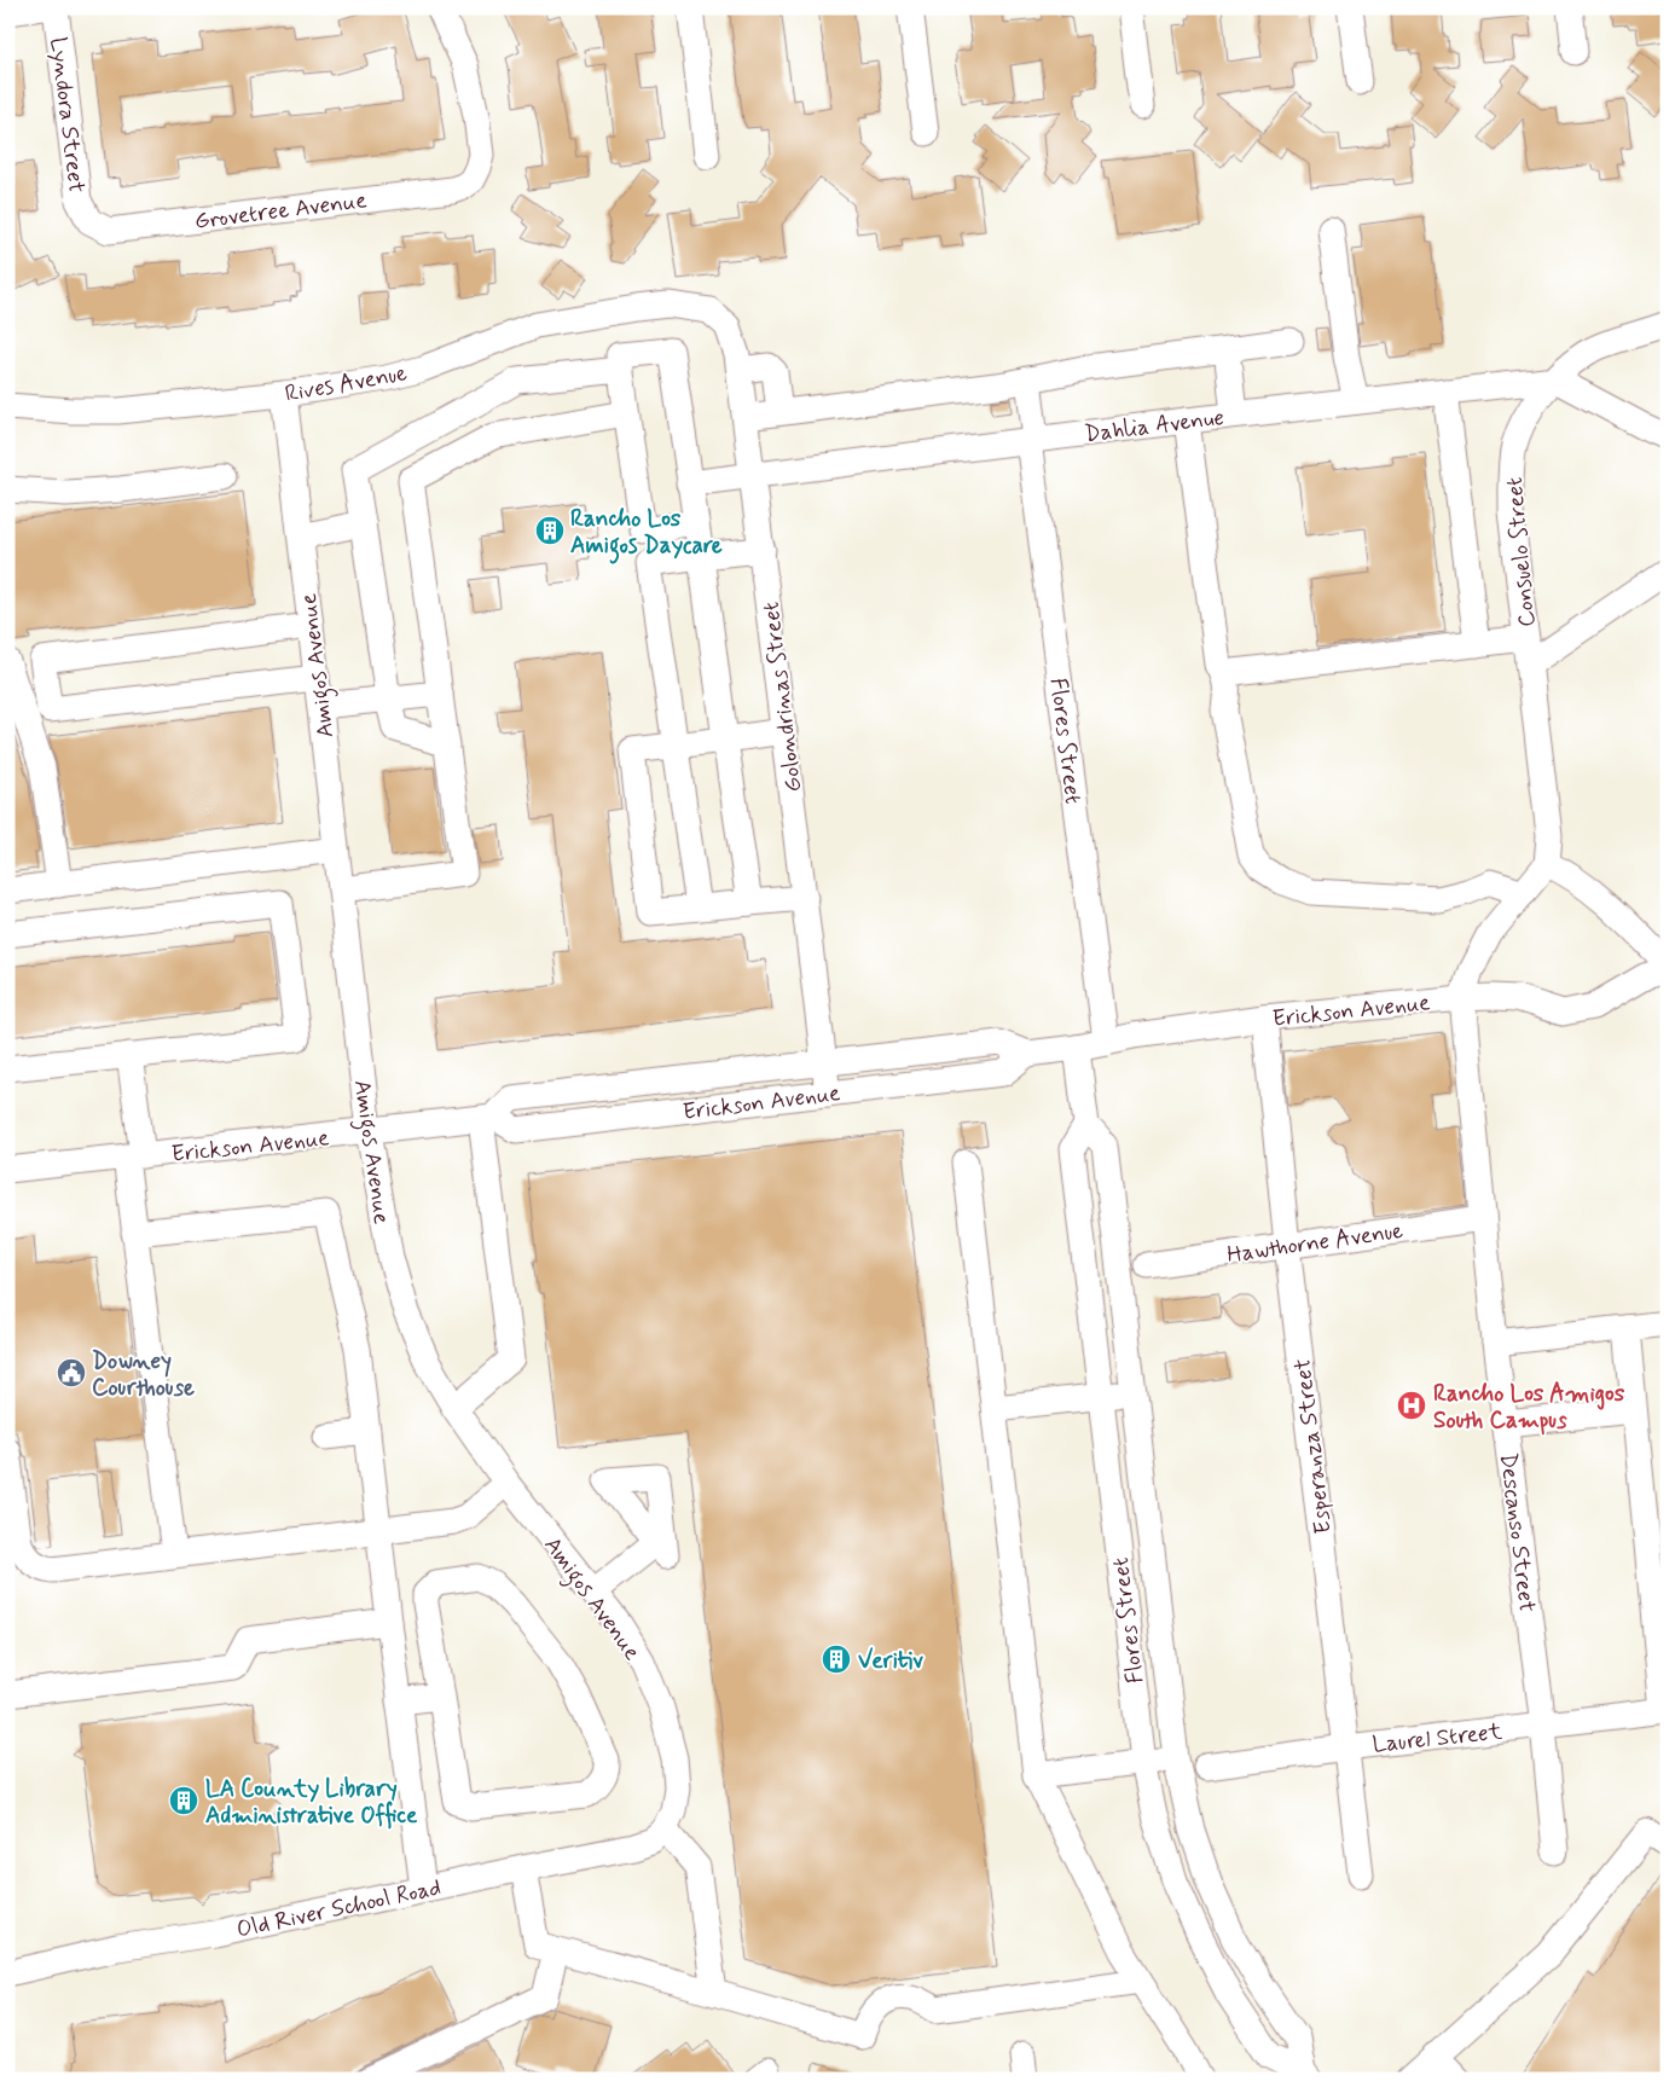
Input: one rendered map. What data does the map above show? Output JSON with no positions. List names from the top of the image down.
{
  "streets": {
    "street": [
      "Lyndora Street",
      "Grovetree Avenue",
      "Rives Avenue",
      "Dahlia Avenue",
      "Consuelo Street",
      "Amigos Avenue",
      "Golondrinas Street",
      "Flores Street",
      "Erickson Avenue",
      "Hawthorne Avenue",
      "Esperanza Street",
      "Descanso Street",
      "Laurel Street",
      "Old River School Road"
    ]
  },
  "crossings": [
    ["Lyndora Street", "Grovetree Avenue"],
    ["Rives Avenue", "Amigos Avenue"],
    ["Rives Avenue", "Golondrinas Street"],
    ["Dahlia Avenue", "Consuelo Street"],
    ["Dahlia Avenue", "Golondrinas Street"],
    ["Dahlia Avenue", "Flores Street"],
    ["Amigos Avenue", "Erickson Avenue"],
    ["Amigos Avenue", "Old River School Road"],
    ["Golondrinas Street", "Erickson Avenue"],
    ["Flores Street", "Erickson Avenue"],
    ["Erickson Avenue", "Esperanza Street"],
    ["Erickson Avenue", "Descanso Street"],
    ["Hawthorne Avenue", "Esperanza Street"],
    ["Hawthorne Avenue", "Descanso Street"],
    ["Esperanza Street", "Laurel Street"],
    ["Descanso Street", "Laurel Street"]
  ],
  "places": {
    "building": ["Rancho Los Amigos Daycare", "Veritiv", "LA County Library Administrative Office"],
    "public building": ["Downey Courthouse"],
    "hospital": ["Rancho Los Amigos South Campus"]
  }
}
